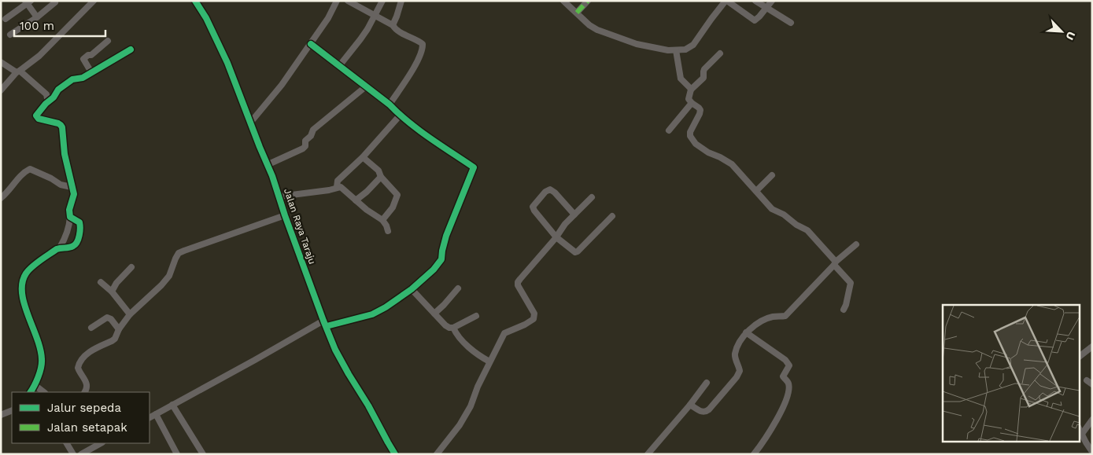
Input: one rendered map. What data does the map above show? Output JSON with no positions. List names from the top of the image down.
{
  "streets": {
    "street": ["Jalan Raya Taraju"]
  },
  "legend": ["Jalur sepeda", "Jalan setapak"],
  "scale_bar": "100 m",
  "north": "bottom right"
}
